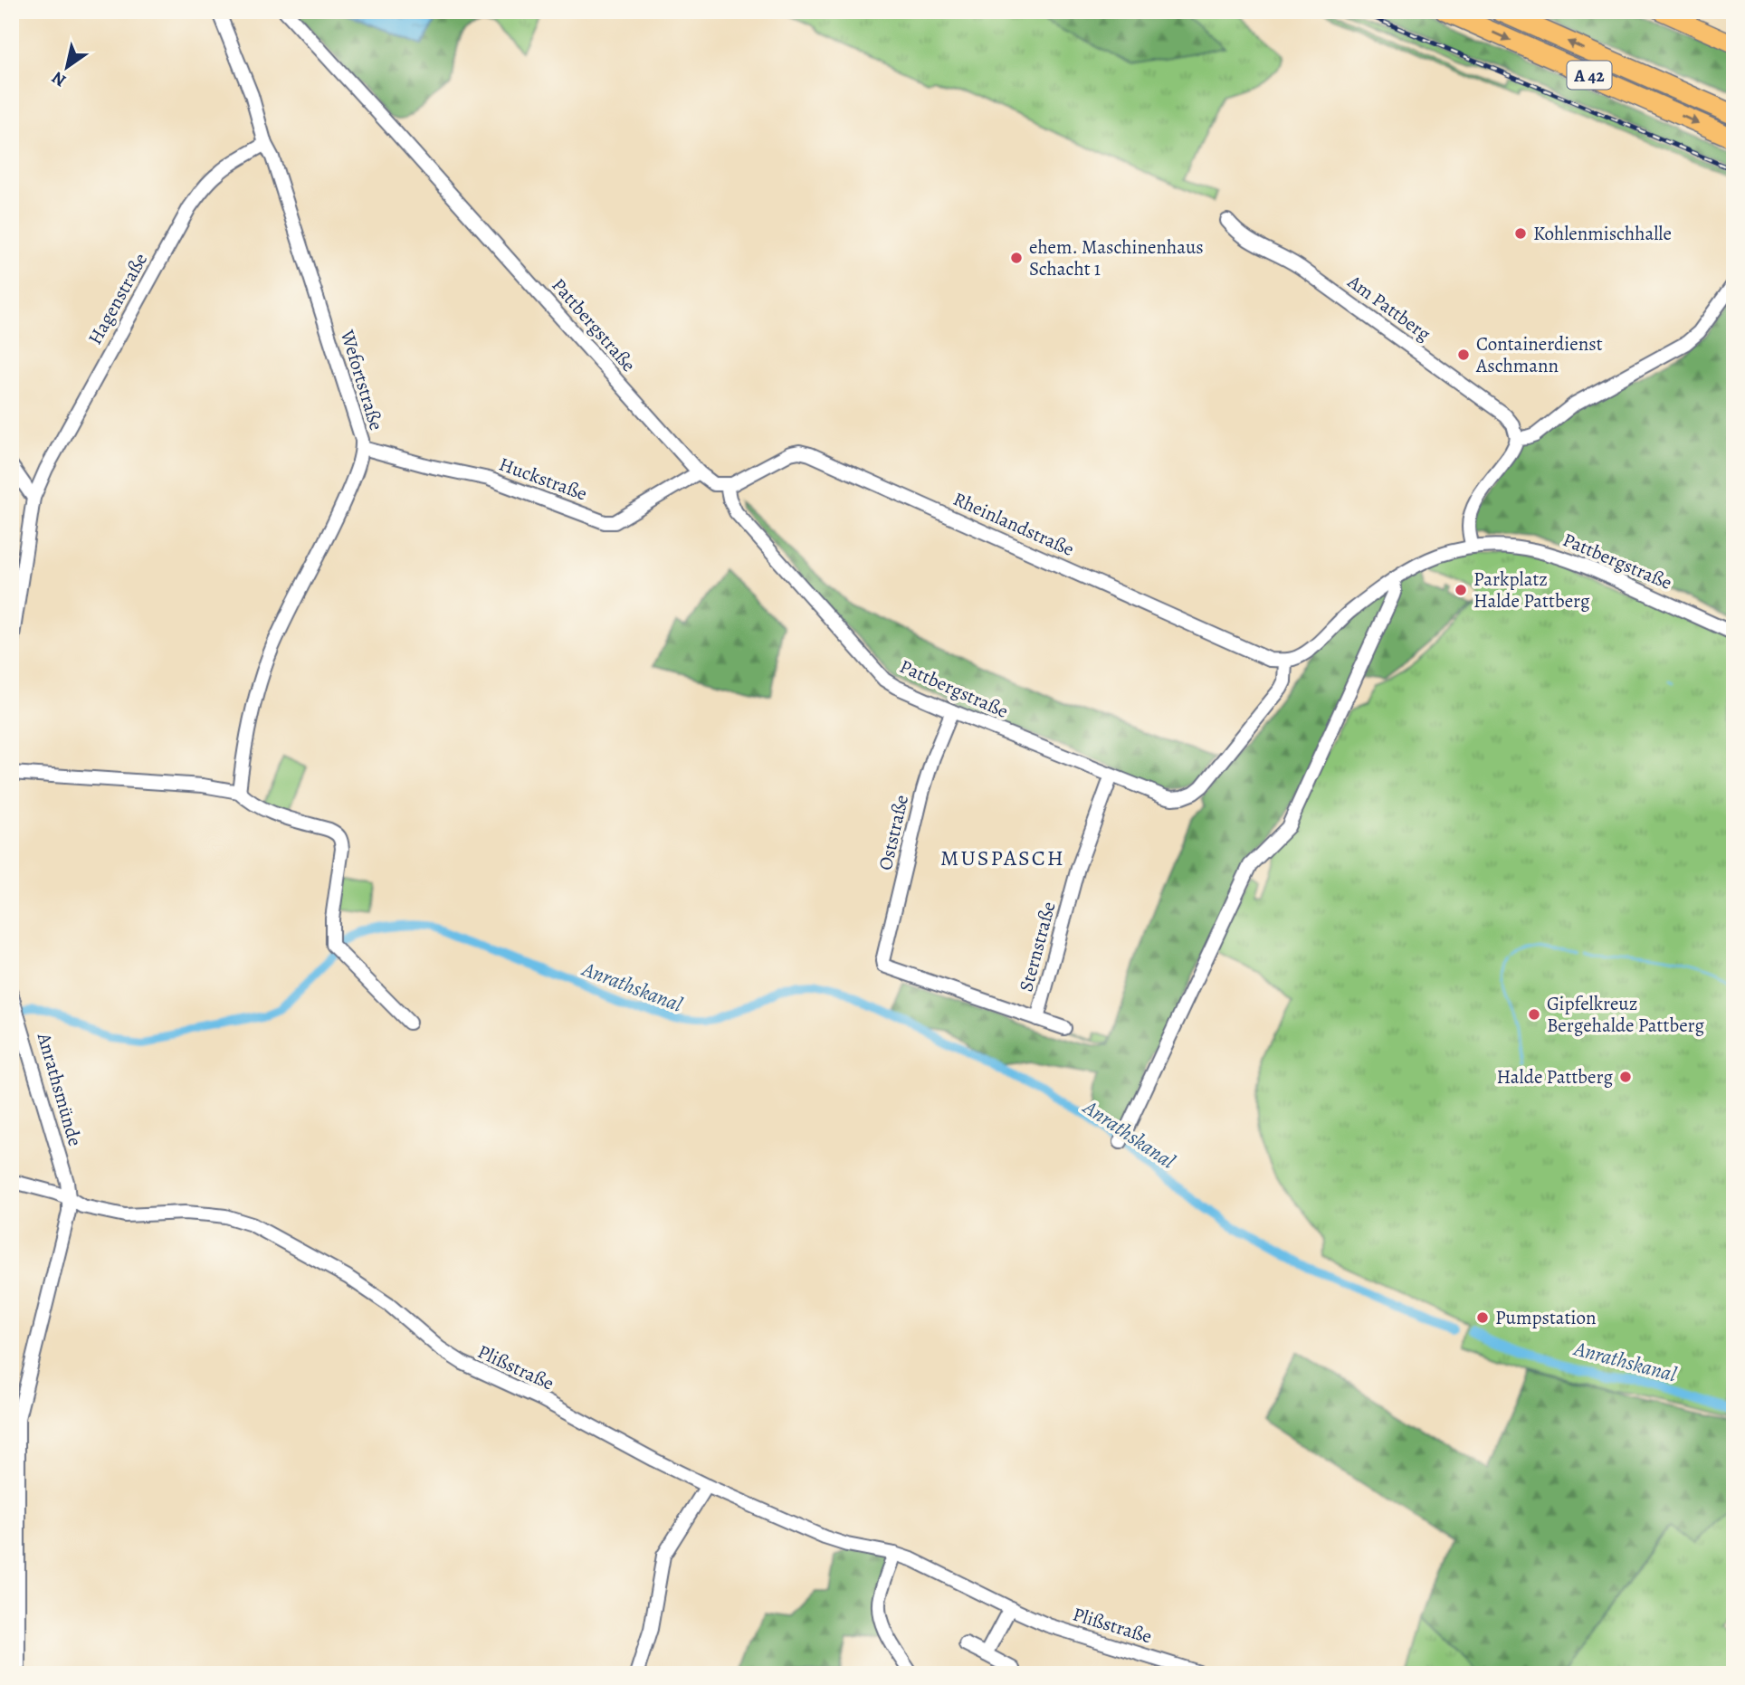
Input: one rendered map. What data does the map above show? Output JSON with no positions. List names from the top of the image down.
{
  "streets": {
    "highway": ["A 42"],
    "street": [
      "Hagenstraße",
      "Am Pattberg",
      "Pattbergstraße",
      "Wefortstraße",
      "Huckstraße",
      "Rheinlandstraße",
      "Oststraße",
      "Sternstraße",
      "Anrathsmünde",
      "Plißstraße"
    ]
  },
  "crossings": [
    ["Hagenstraße", "Wefortstraße"],
    ["Pattbergstraße", "Huckstraße"],
    ["Pattbergstraße", "Rheinlandstraße"],
    ["Pattbergstraße", "Oststraße"],
    ["Pattbergstraße", "Sternstraße"],
    ["Wefortstraße", "Huckstraße"],
    ["Oststraße", "Sternstraße"],
    ["Anrathsmünde", "Plißstraße"]
  ],
  "districts": ["MUSPASCH"],
  "water": ["Anrathskanal"],
  "places": [
    "Kohlenmischhalle",
    "ehem. Maschinenhaus Schacht 1",
    "Containerdienst Aschmann",
    "Parkplatz Halde Pattberg",
    "Gipfelkreuz Bergehalde Pattberg",
    "Halde Pattberg",
    "Pumpstation"
  ],
  "north": "bottom left"
}
